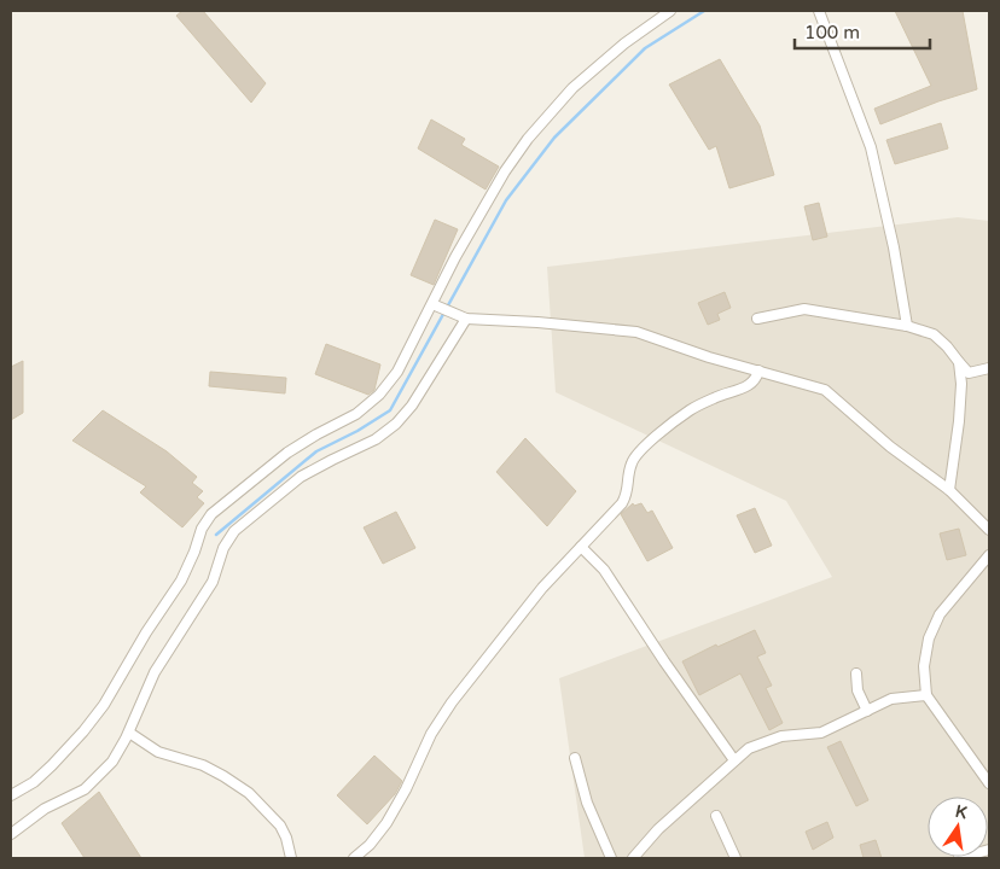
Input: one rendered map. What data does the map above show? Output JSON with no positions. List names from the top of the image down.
{
  "scale_bar": "100 m",
  "north": "top"
}
